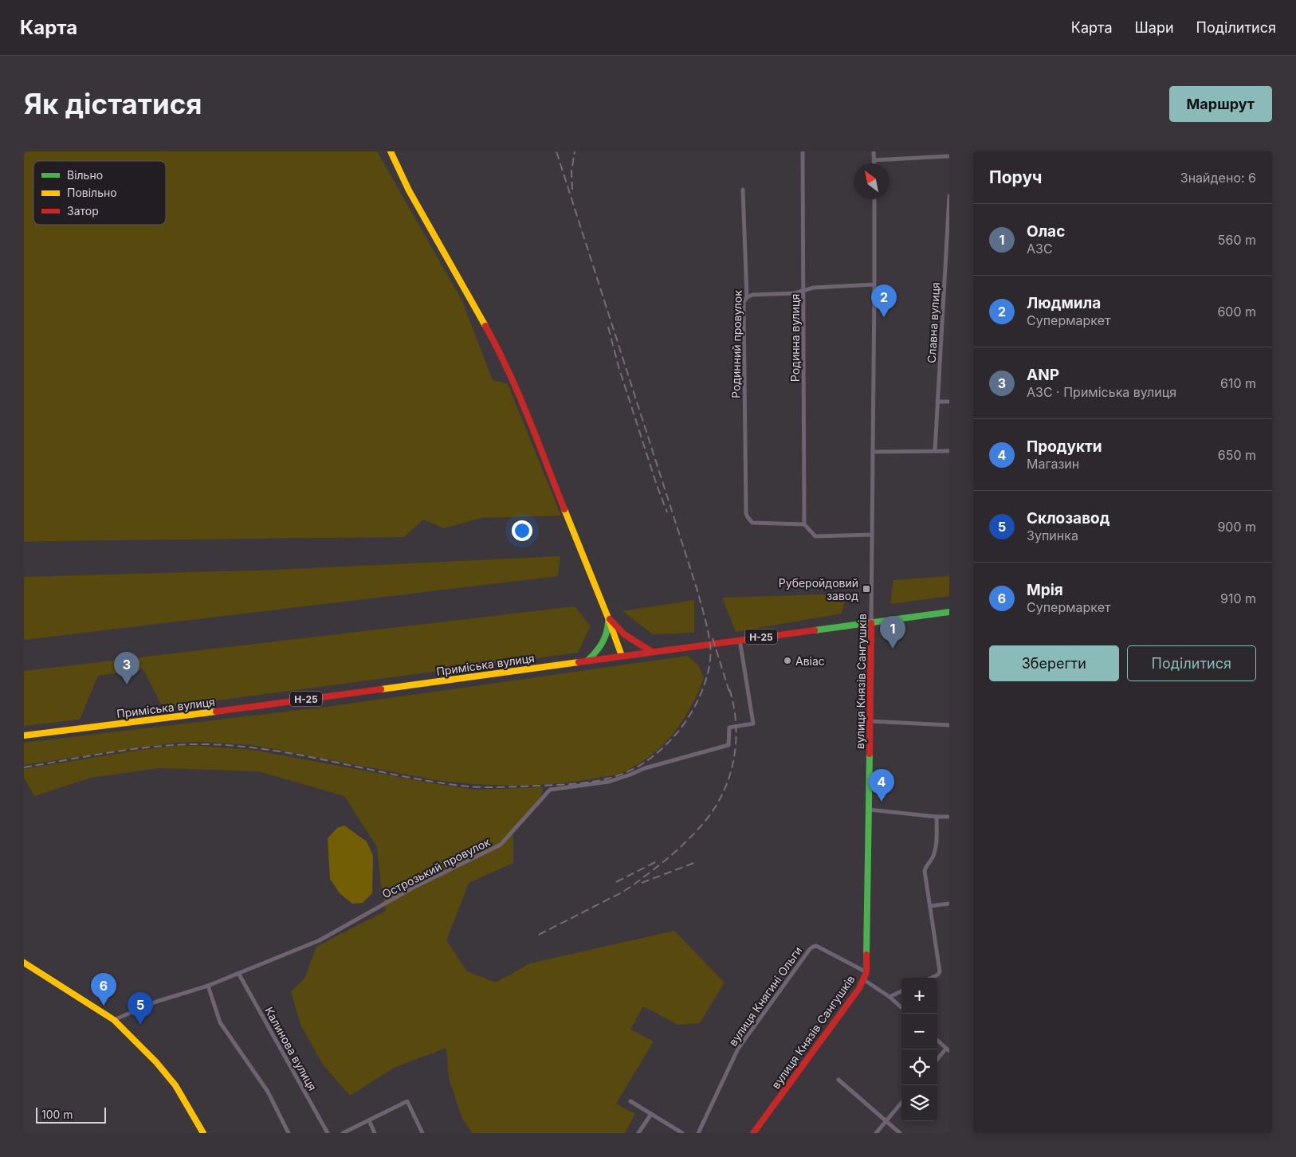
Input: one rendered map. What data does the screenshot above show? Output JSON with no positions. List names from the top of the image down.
{
  "streets": {
    "main road": ["Н-25", "Приміська вулиця", "вулиця Князів Сангушків"],
    "street": [
      "Славна вулиця",
      "Родинна вулиця",
      "Родинний провулок",
      "Острозький провулок",
      "вулиця Княгині Ольги",
      "Калинова вулиця"
    ]
  },
  "crossings": [
    ["Родинна вулиця", "Родинний провулок"],
    ["Приміська вулиця", "вулиця Князів Сангушків"],
    ["Приміська вулиця", "Острозький провулок"],
    ["вулиця Князів Сангушків", "вулиця Княгині Ольги"],
    ["Острозький провулок", "Калинова вулиця"]
  ],
  "places": {
    "transit": ["Руберойдовий завод"],
    "other": ["Авіас"]
  },
  "legend": ["Вільно", "Повільно", "Затор"],
  "scale_bar": "100 m",
  "north": "top left",
  "page": {
    "header": "Карта",
    "nav": ["Карта", "Шари", "Поділитися"],
    "buttons": [
      "Маршрут",
      ["Зберегти", "Поділитися"]
    ],
    "title": "Як дістатися",
    "heading": ["Поруч", "Знайдено: 6"],
    "list": [
      {
        "mark": "1",
        "name": "Олас",
        "note": "АЗС",
        "value": "560 m"
      },
      {
        "mark": "2",
        "name": "Людмила",
        "note": "Супермаркет",
        "value": "600 m"
      },
      {
        "mark": "3",
        "name": "ANP",
        "note": "АЗС · Приміська вулиця",
        "value": "610 m"
      },
      {
        "mark": "4",
        "name": "Продукти",
        "note": "Магазин",
        "value": "650 m"
      },
      {
        "mark": "5",
        "name": "Склозавод",
        "note": "Зупинка",
        "value": "900 m"
      },
      {
        "mark": "6",
        "name": "Мрія",
        "note": "Супермаркет",
        "value": "910 m"
      }
    ],
    "pins": [
      "2",
      "1",
      "3",
      "4",
      "6",
      "5"
    ],
    "map_buttons": ["+", "−"],
    "scale": "100 m"
  }
}
